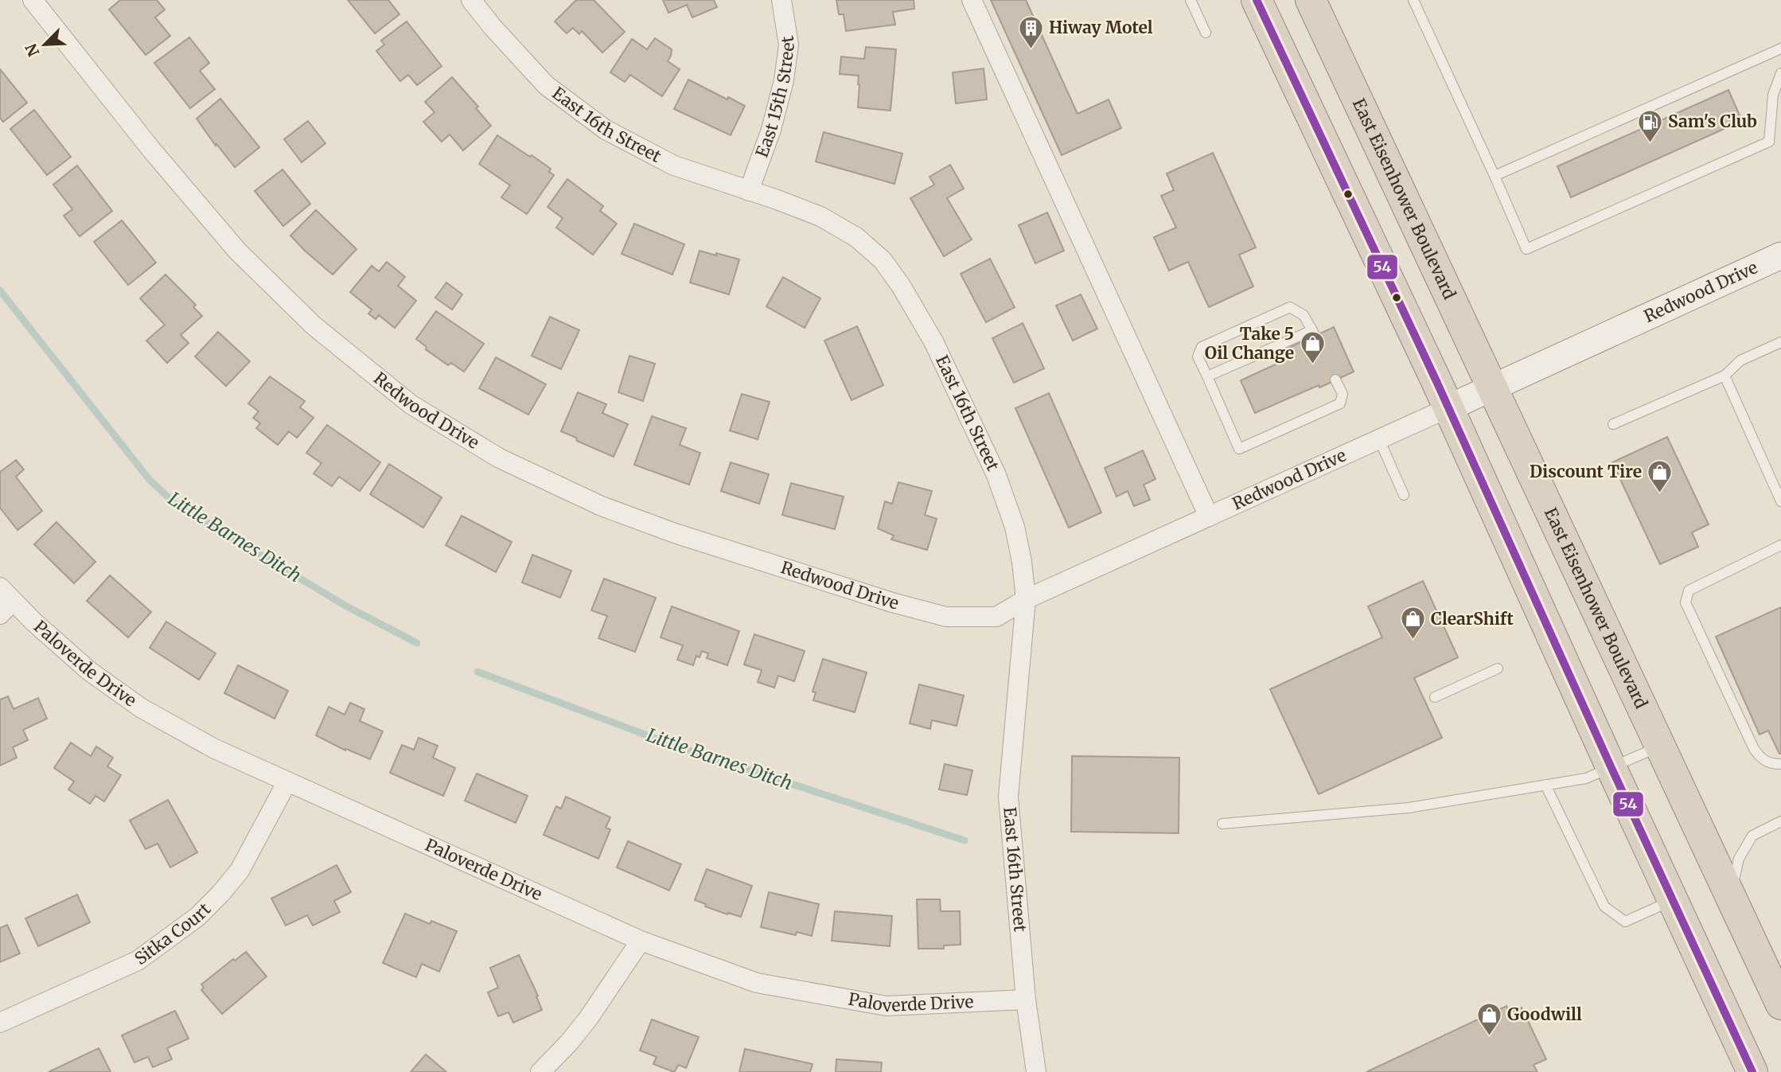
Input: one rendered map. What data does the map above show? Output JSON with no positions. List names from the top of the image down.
{
  "streets": {
    "highway": ["East Eisenhower Boulevard"],
    "street": [
      "East 15th Street",
      "East 16th Street",
      "Redwood Drive",
      "Paloverde Drive",
      "Sitka Court"
    ]
  },
  "crossings": [
    ["East 15th Street", "East 16th Street"],
    ["East 16th Street", "Redwood Drive"],
    ["East 16th Street", "Paloverde Drive"],
    ["East Eisenhower Boulevard", "Redwood Drive"],
    ["Paloverde Drive", "Sitka Court"]
  ],
  "water": ["Little Barnes Ditch"],
  "places": {
    "building": ["Hiway Motel"],
    "fuel station": ["Sam's Club"],
    "shop": [
      "Take 5 Oil Change",
      "Discount Tire",
      "ClearShift",
      "Goodwill"
    ]
  },
  "lines": ["transit line 54"],
  "north": "bottom left"
}
